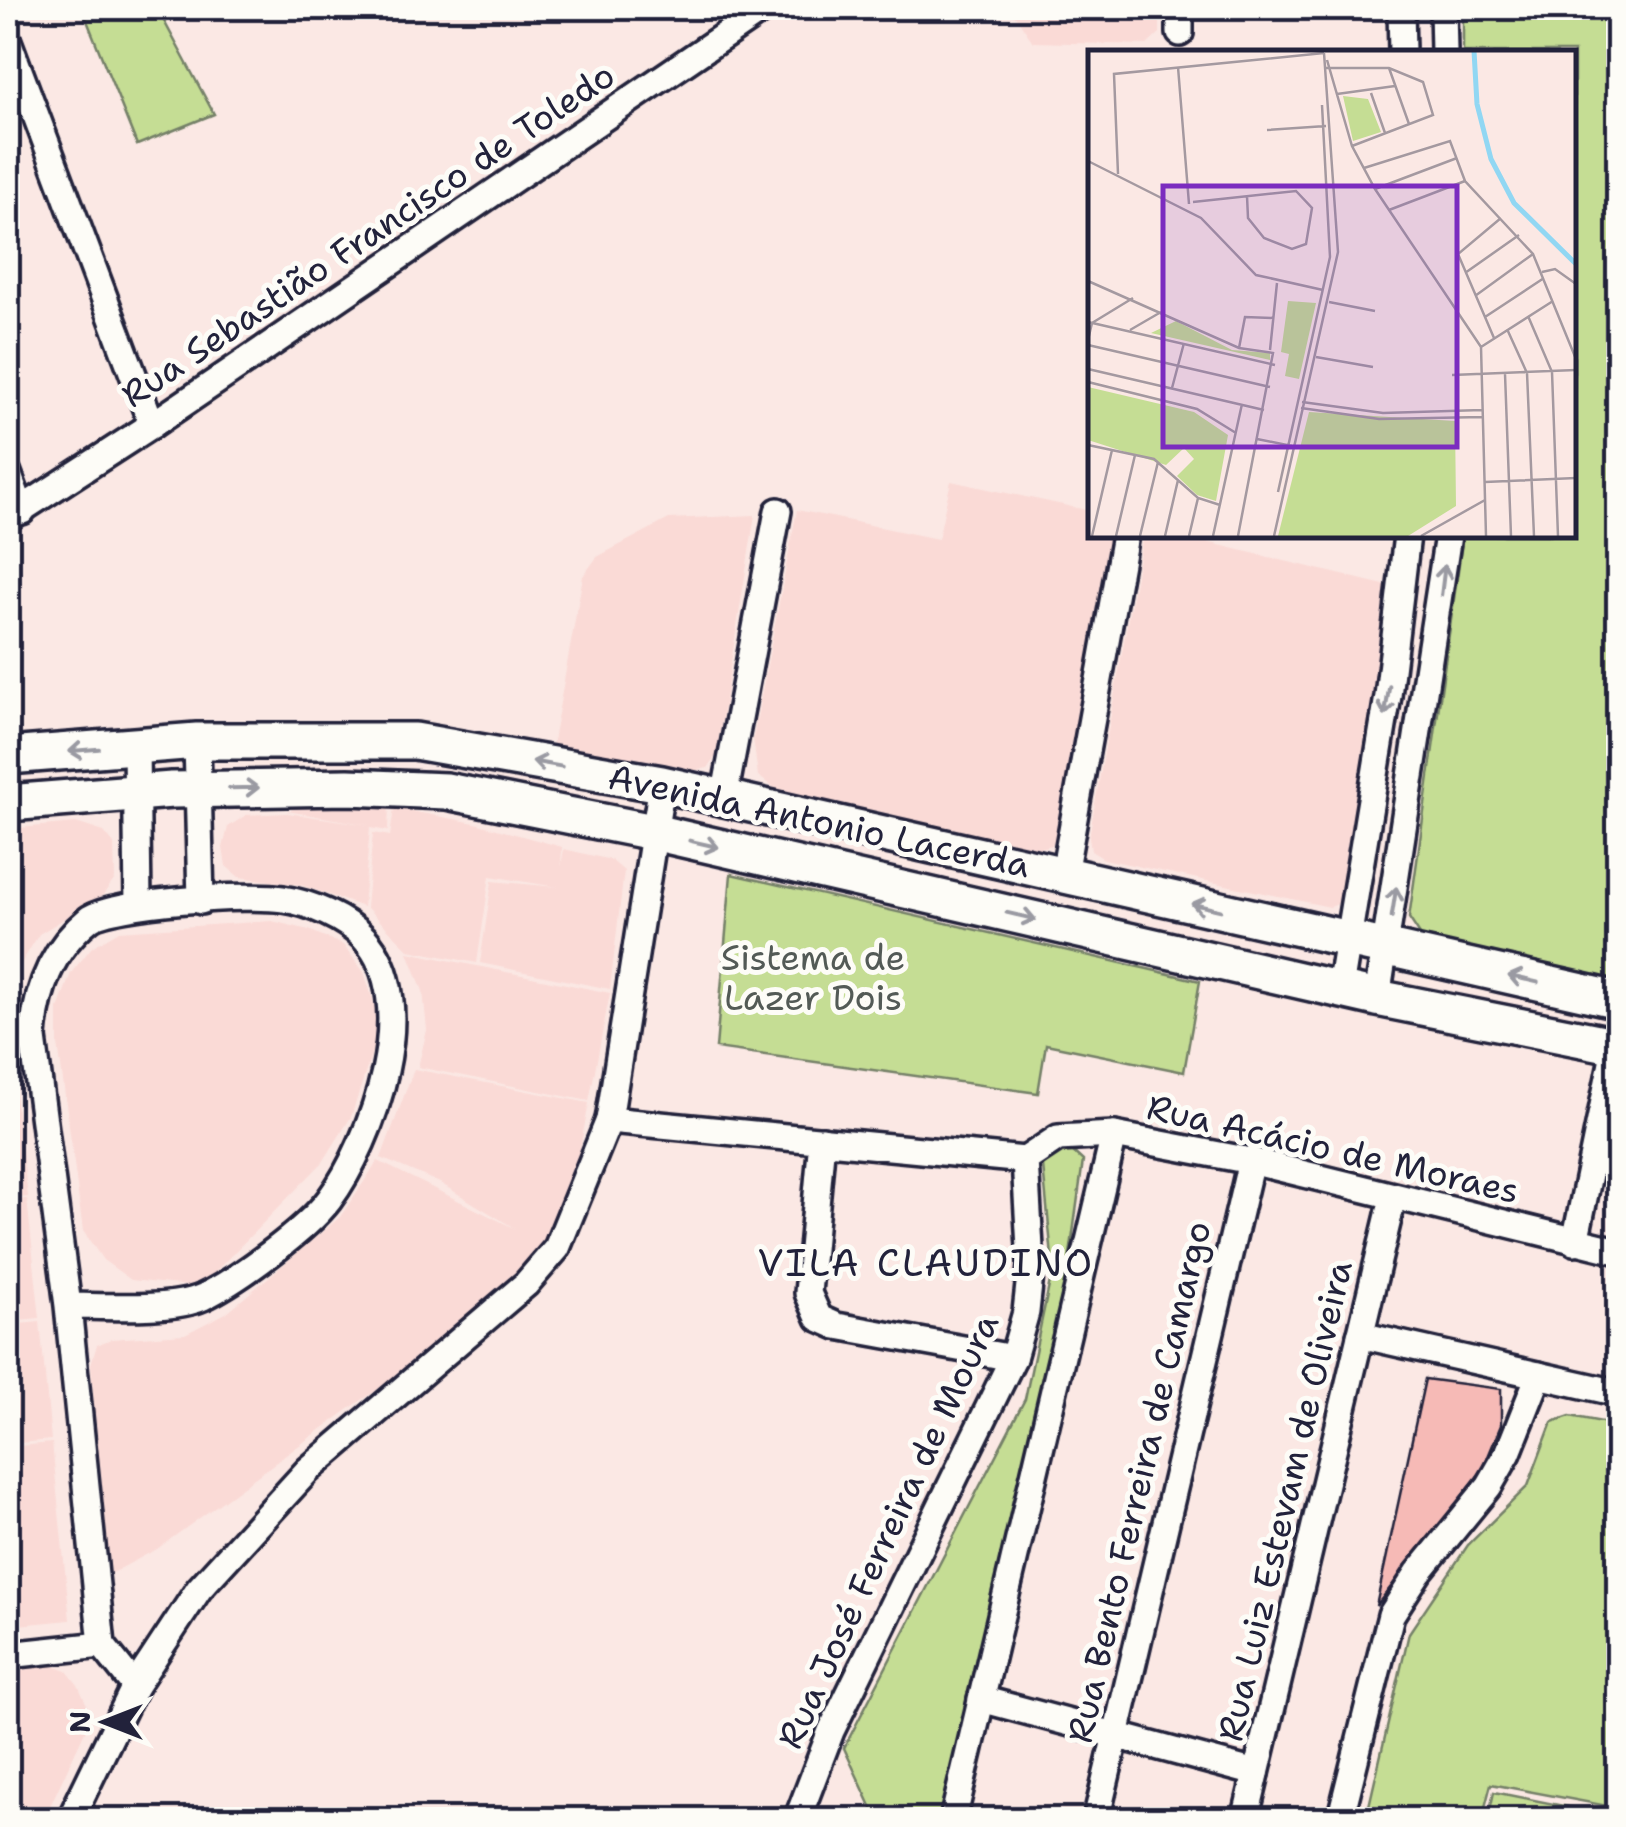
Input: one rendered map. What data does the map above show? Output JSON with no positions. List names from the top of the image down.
{
  "streets": {
    "main road": ["Avenida Antonio Lacerda"],
    "street": [
      "Rua Sebastião Francisco de Toledo",
      "Rua Acácio de Moraes",
      "Rua Bento Ferreira de Camargo",
      "Rua Luiz Estevam de Oliveira",
      "Rua José Ferreira de Moura"
    ]
  },
  "crossings": [
    ["Rua Acácio de Moraes", "Rua Bento Ferreira de Camargo"],
    ["Rua Acácio de Moraes", "Rua Luiz Estevam de Oliveira"],
    ["Rua Acácio de Moraes", "Rua José Ferreira de Moura"]
  ],
  "districts": ["VILA CLAUDINO"],
  "parks": ["Sistema de Lazer Dois"],
  "north": "left"
}
